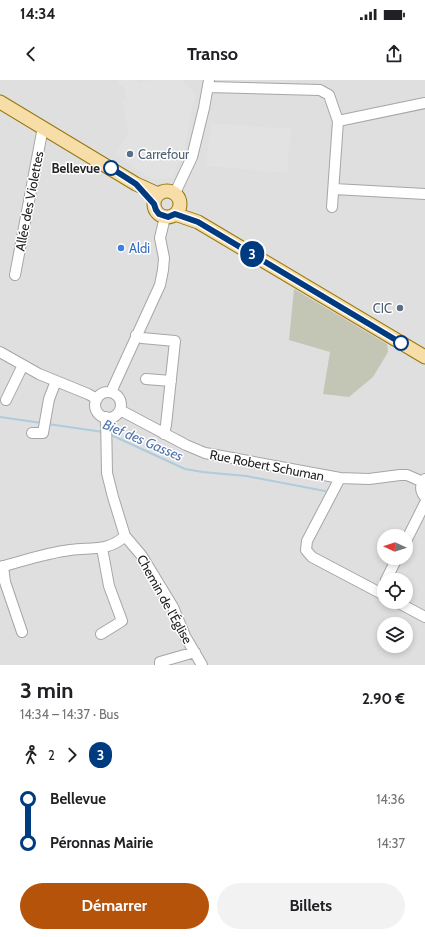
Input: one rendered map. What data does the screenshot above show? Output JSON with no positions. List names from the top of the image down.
{
  "streets": {
    "street": ["Allée des Violettes", "Rue Robert Schuman", "Chemin de l'Église"]
  },
  "crossings": [
    ["Rue Robert Schuman", "Chemin de l'Église"]
  ],
  "water": ["Bief des Gasses"],
  "places": [
    "Carrefour",
    "Bellevue",
    "Aldi",
    "CIC"
  ],
  "lines": ["bus line 3"],
  "north": "left",
  "page": {
    "status": "14:34",
    "header": "Transo",
    "on_map": "3",
    "heading": ["3 min", "14:34 – 14:37 · Bus", "2.90 €"],
    "legs": ["2", "3"],
    "list": [
      {
        "name": "Bellevue",
        "value": "14:36"
      },
      {
        "name": "Péronnas Mairie",
        "value": "14:37"
      }
    ],
    "buttons": ["Démarrer", "Billets"]
  }
}
